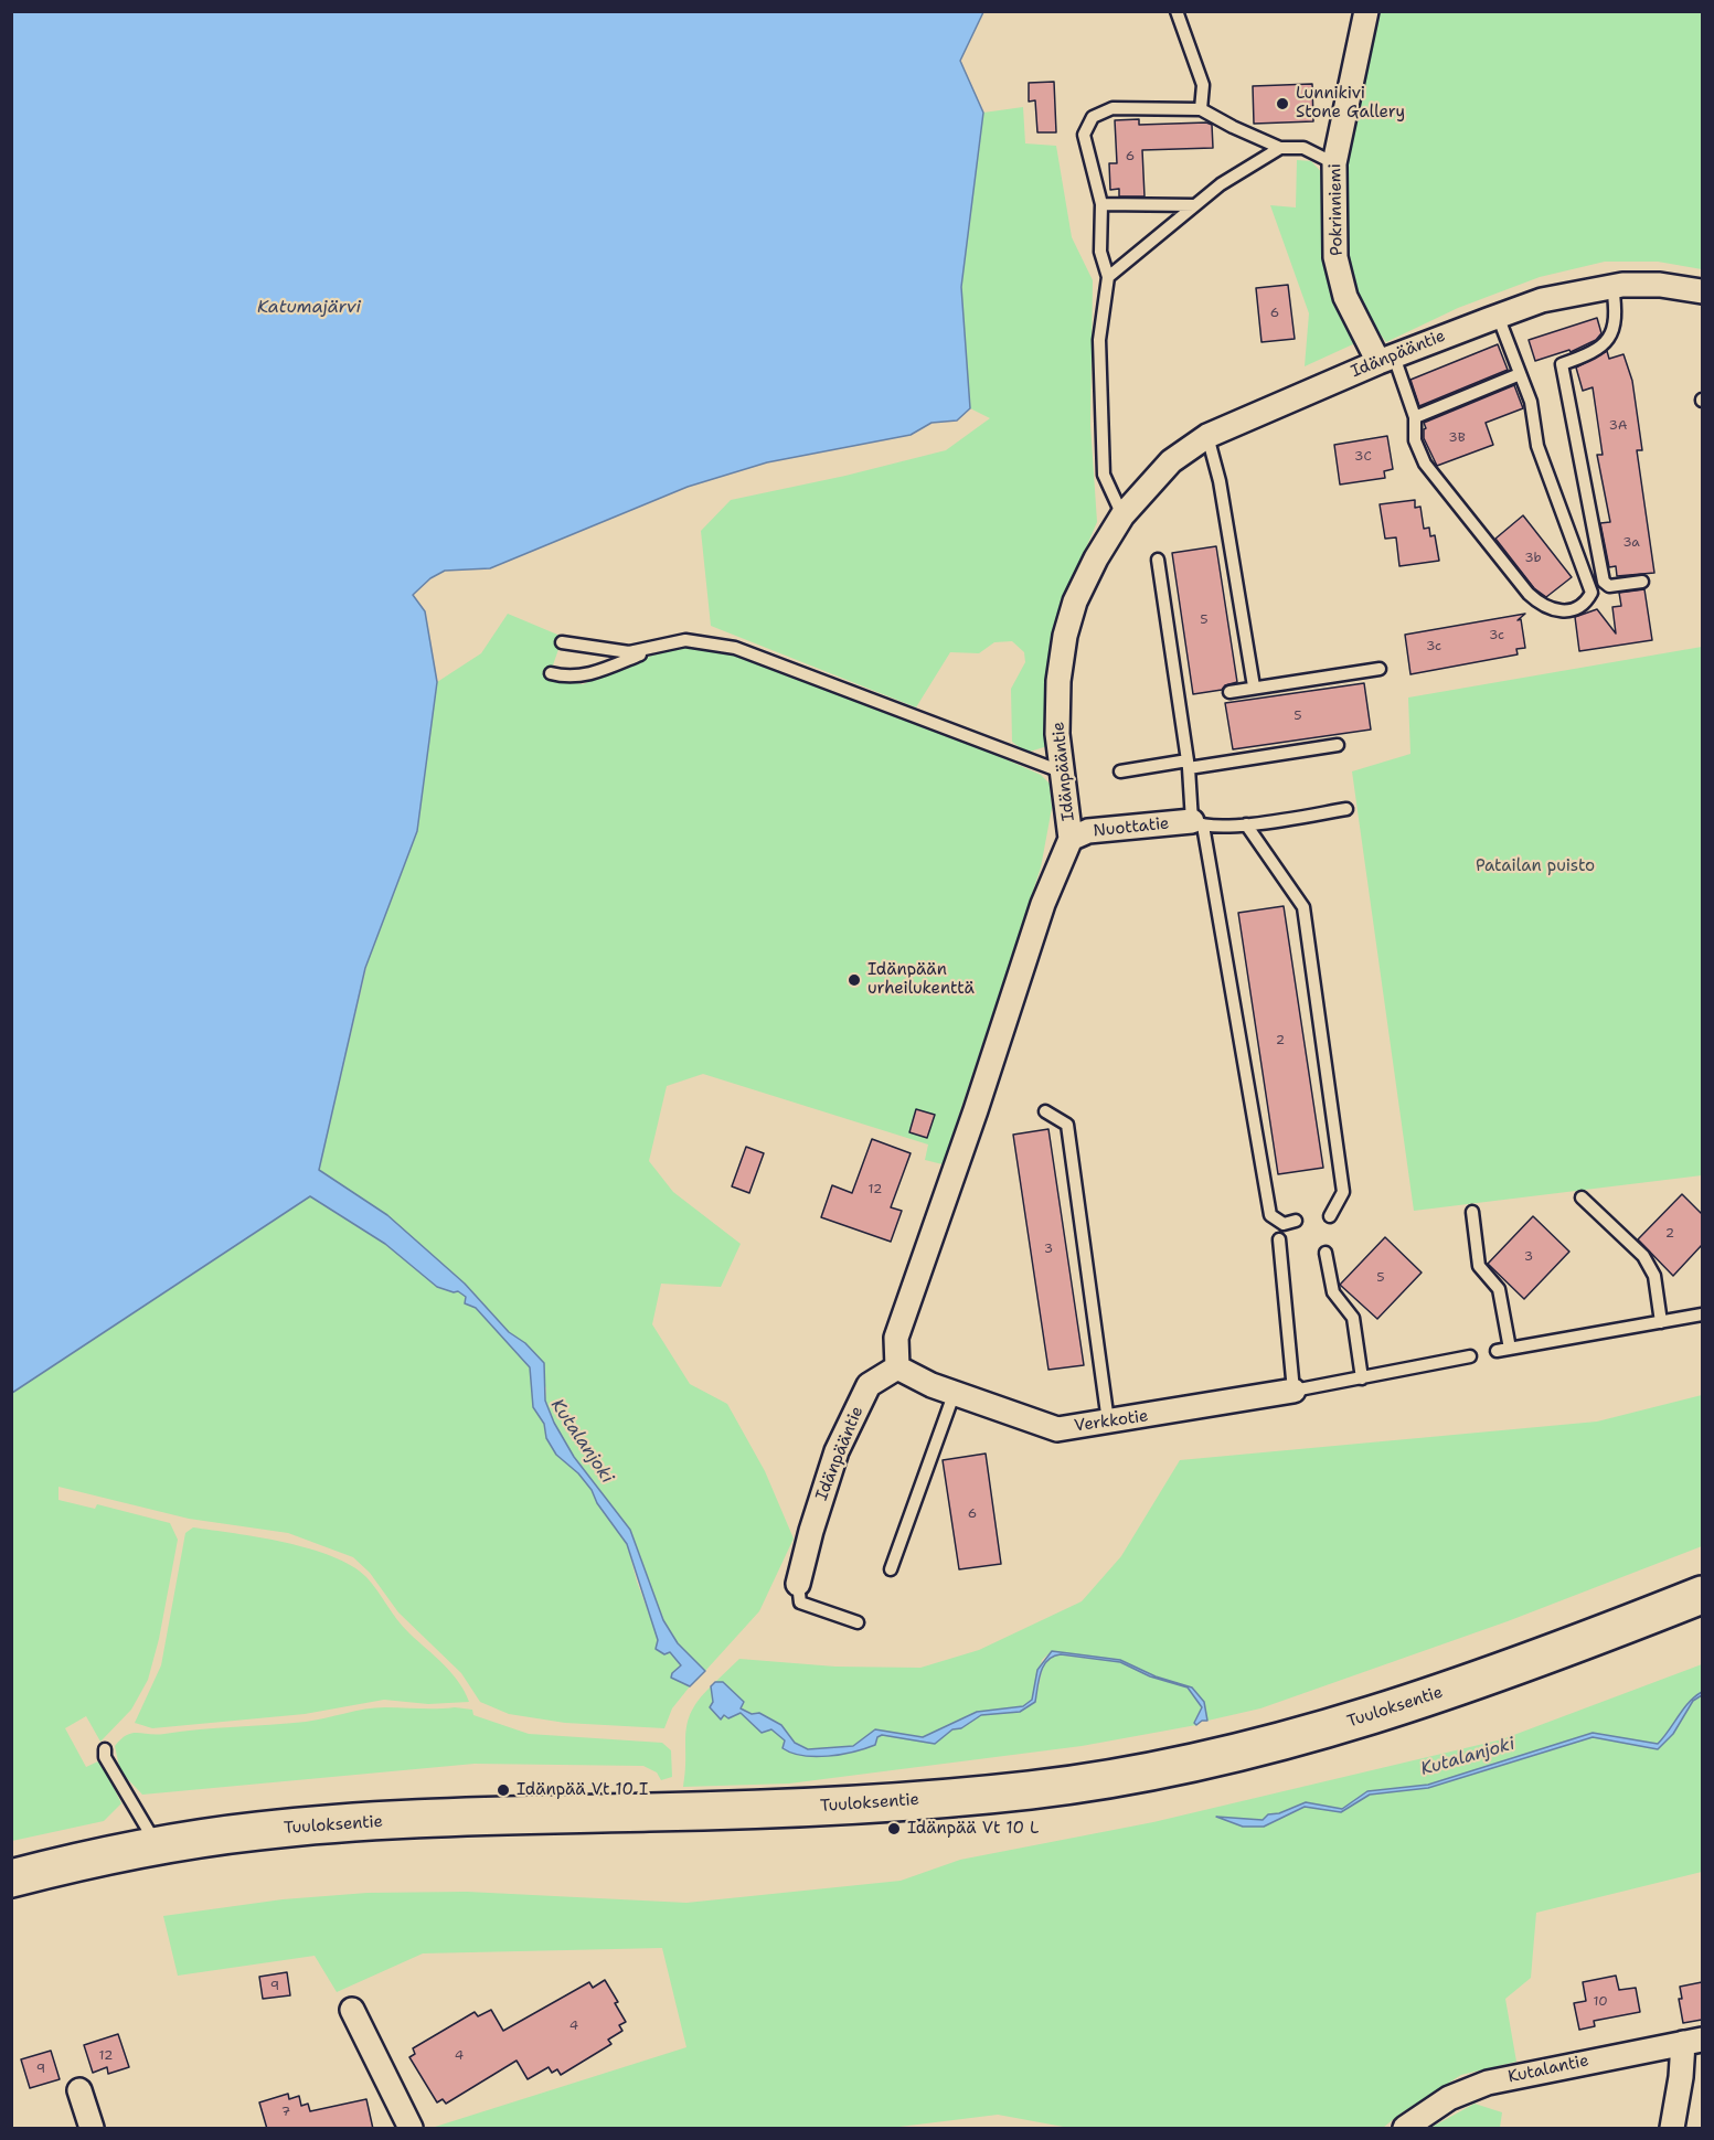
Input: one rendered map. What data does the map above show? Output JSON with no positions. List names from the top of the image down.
{
  "streets": {
    "highway": ["Tuuloksentie"],
    "street": [
      "Pokrinniemi",
      "Idänpääntie",
      "Nuottatie",
      "Verkkotie",
      "Kutalantie"
    ]
  },
  "crossings": [
    ["Pokrinniemi", "Idänpääntie"],
    ["Idänpääntie", "Nuottatie"],
    ["Idänpääntie", "Verkkotie"]
  ],
  "water": ["Katumajärvi", "Kutalanjoki"],
  "parks": ["Patailan puisto"],
  "places": [
    "Lunnikivi Stone Gallery",
    "Idänpään urheilukenttä",
    "Idänpää Vt 10 I",
    "Idänpää Vt 10 L"
  ],
  "house_numbers": [
    "6",
    "6",
    "3A",
    "3B",
    "3C",
    "3a",
    "3b",
    "5",
    "3c",
    "3c",
    "5",
    "2",
    "12",
    "2",
    "3",
    "3",
    "5",
    "6",
    "9",
    "10",
    "4",
    "12",
    "4",
    "9",
    "7"
  ]
}
